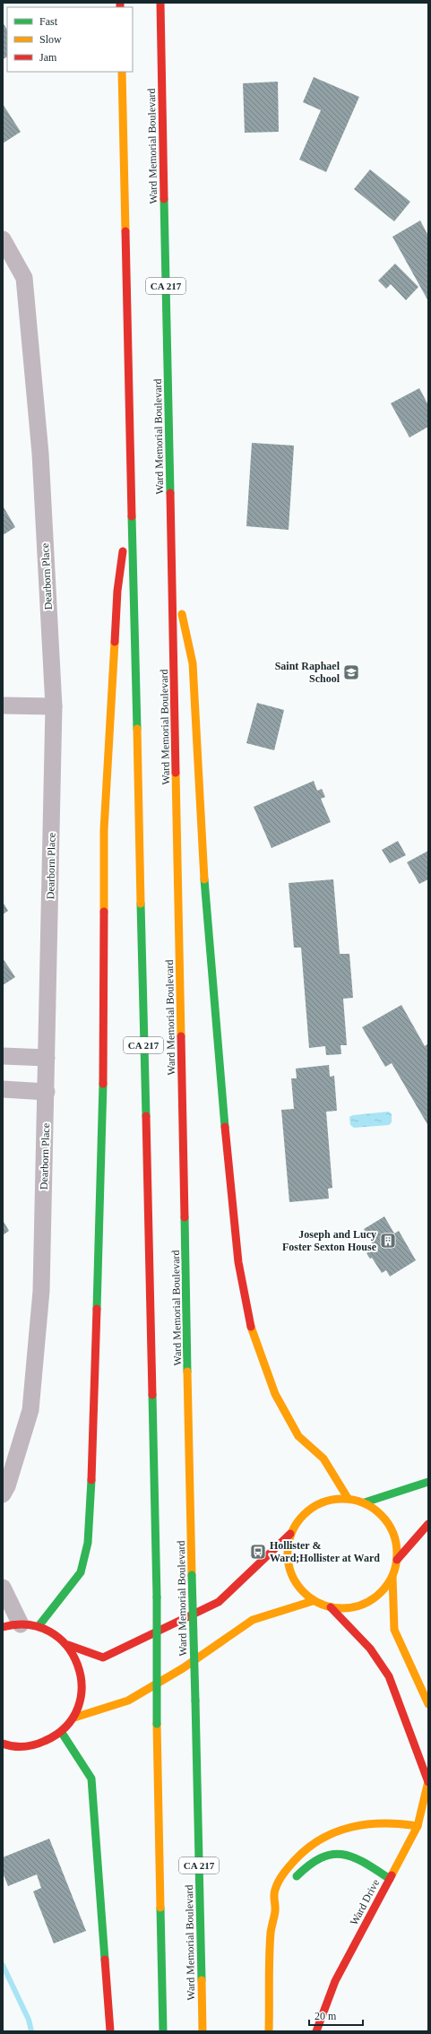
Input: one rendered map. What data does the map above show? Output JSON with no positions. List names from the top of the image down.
{
  "streets": {
    "main road": ["Ward Memorial Boulevard", "CA 217", "Ward Drive"],
    "street": ["Dearborn Place"]
  },
  "places": {
    "school or university": ["Saint Raphael School"],
    "building": ["Joseph and Lucy Foster Sexton House"],
    "bus stop": ["Hollister & Ward;Hollister at Ward"]
  },
  "legend": ["Fast", "Slow", "Jam"],
  "scale_bar": "20 m"
}
